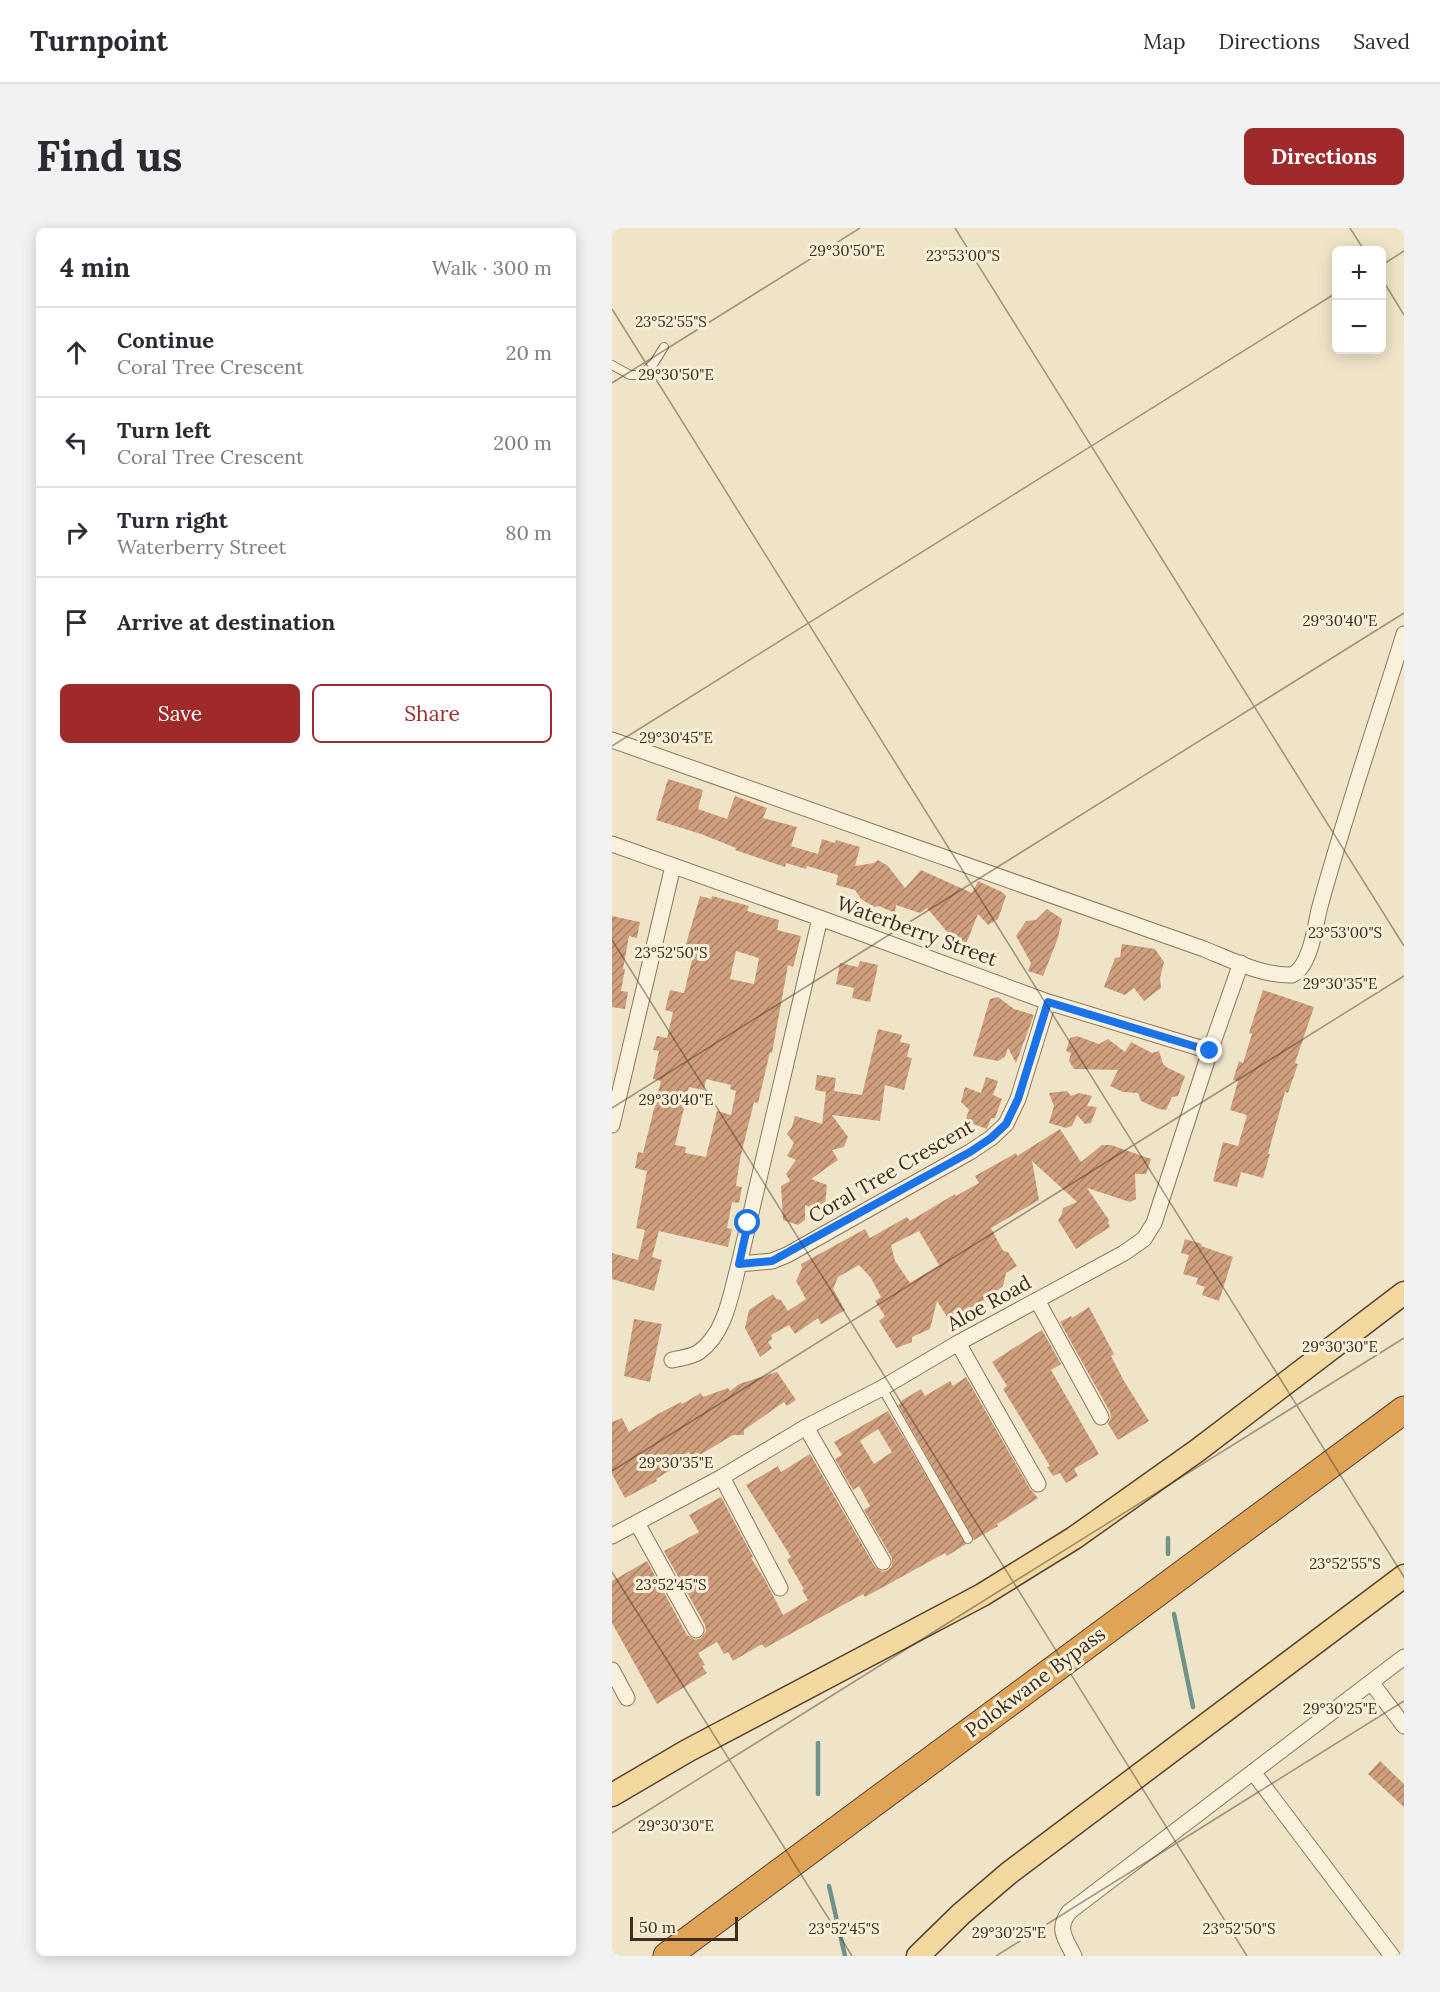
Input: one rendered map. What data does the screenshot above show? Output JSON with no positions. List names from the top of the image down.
{
  "streets": {
    "highway": ["Polokwane Bypass"],
    "street": ["Waterberry Street", "Coral Tree Crescent", "Aloe Road"]
  },
  "crossings": [
    ["Waterberry Street", "Coral Tree Crescent"],
    ["Waterberry Street", "Aloe Road"]
  ],
  "scale_bar": "50 m",
  "page": {
    "header": "Turnpoint",
    "nav": ["Map", "Directions", "Saved"],
    "buttons": [
      "Directions",
      ["Save", "Share"]
    ],
    "title": "Find us",
    "heading": ["4 min", "Walk · 300 m"],
    "map_buttons": ["+", "−"],
    "list": [
      ["Continue", "Coral Tree Crescent", "20 m"],
      ["Turn left", "Coral Tree Crescent", "200 m"],
      ["Turn right", "Waterberry Street", "80 m"],
      "Arrive at destination"
    ],
    "scale": "50 m"
  },
  "coordinates": [
    "29°30'50\"E",
    "23°53'00\"S",
    "23°52'55\"S",
    "29°30'40\"E",
    "29°30'45\"E",
    "23°52'50\"S",
    "29°30'35\"E",
    "29°30'30\"E",
    "23°52'45\"S",
    "29°30'25\"E"
  ]
}
